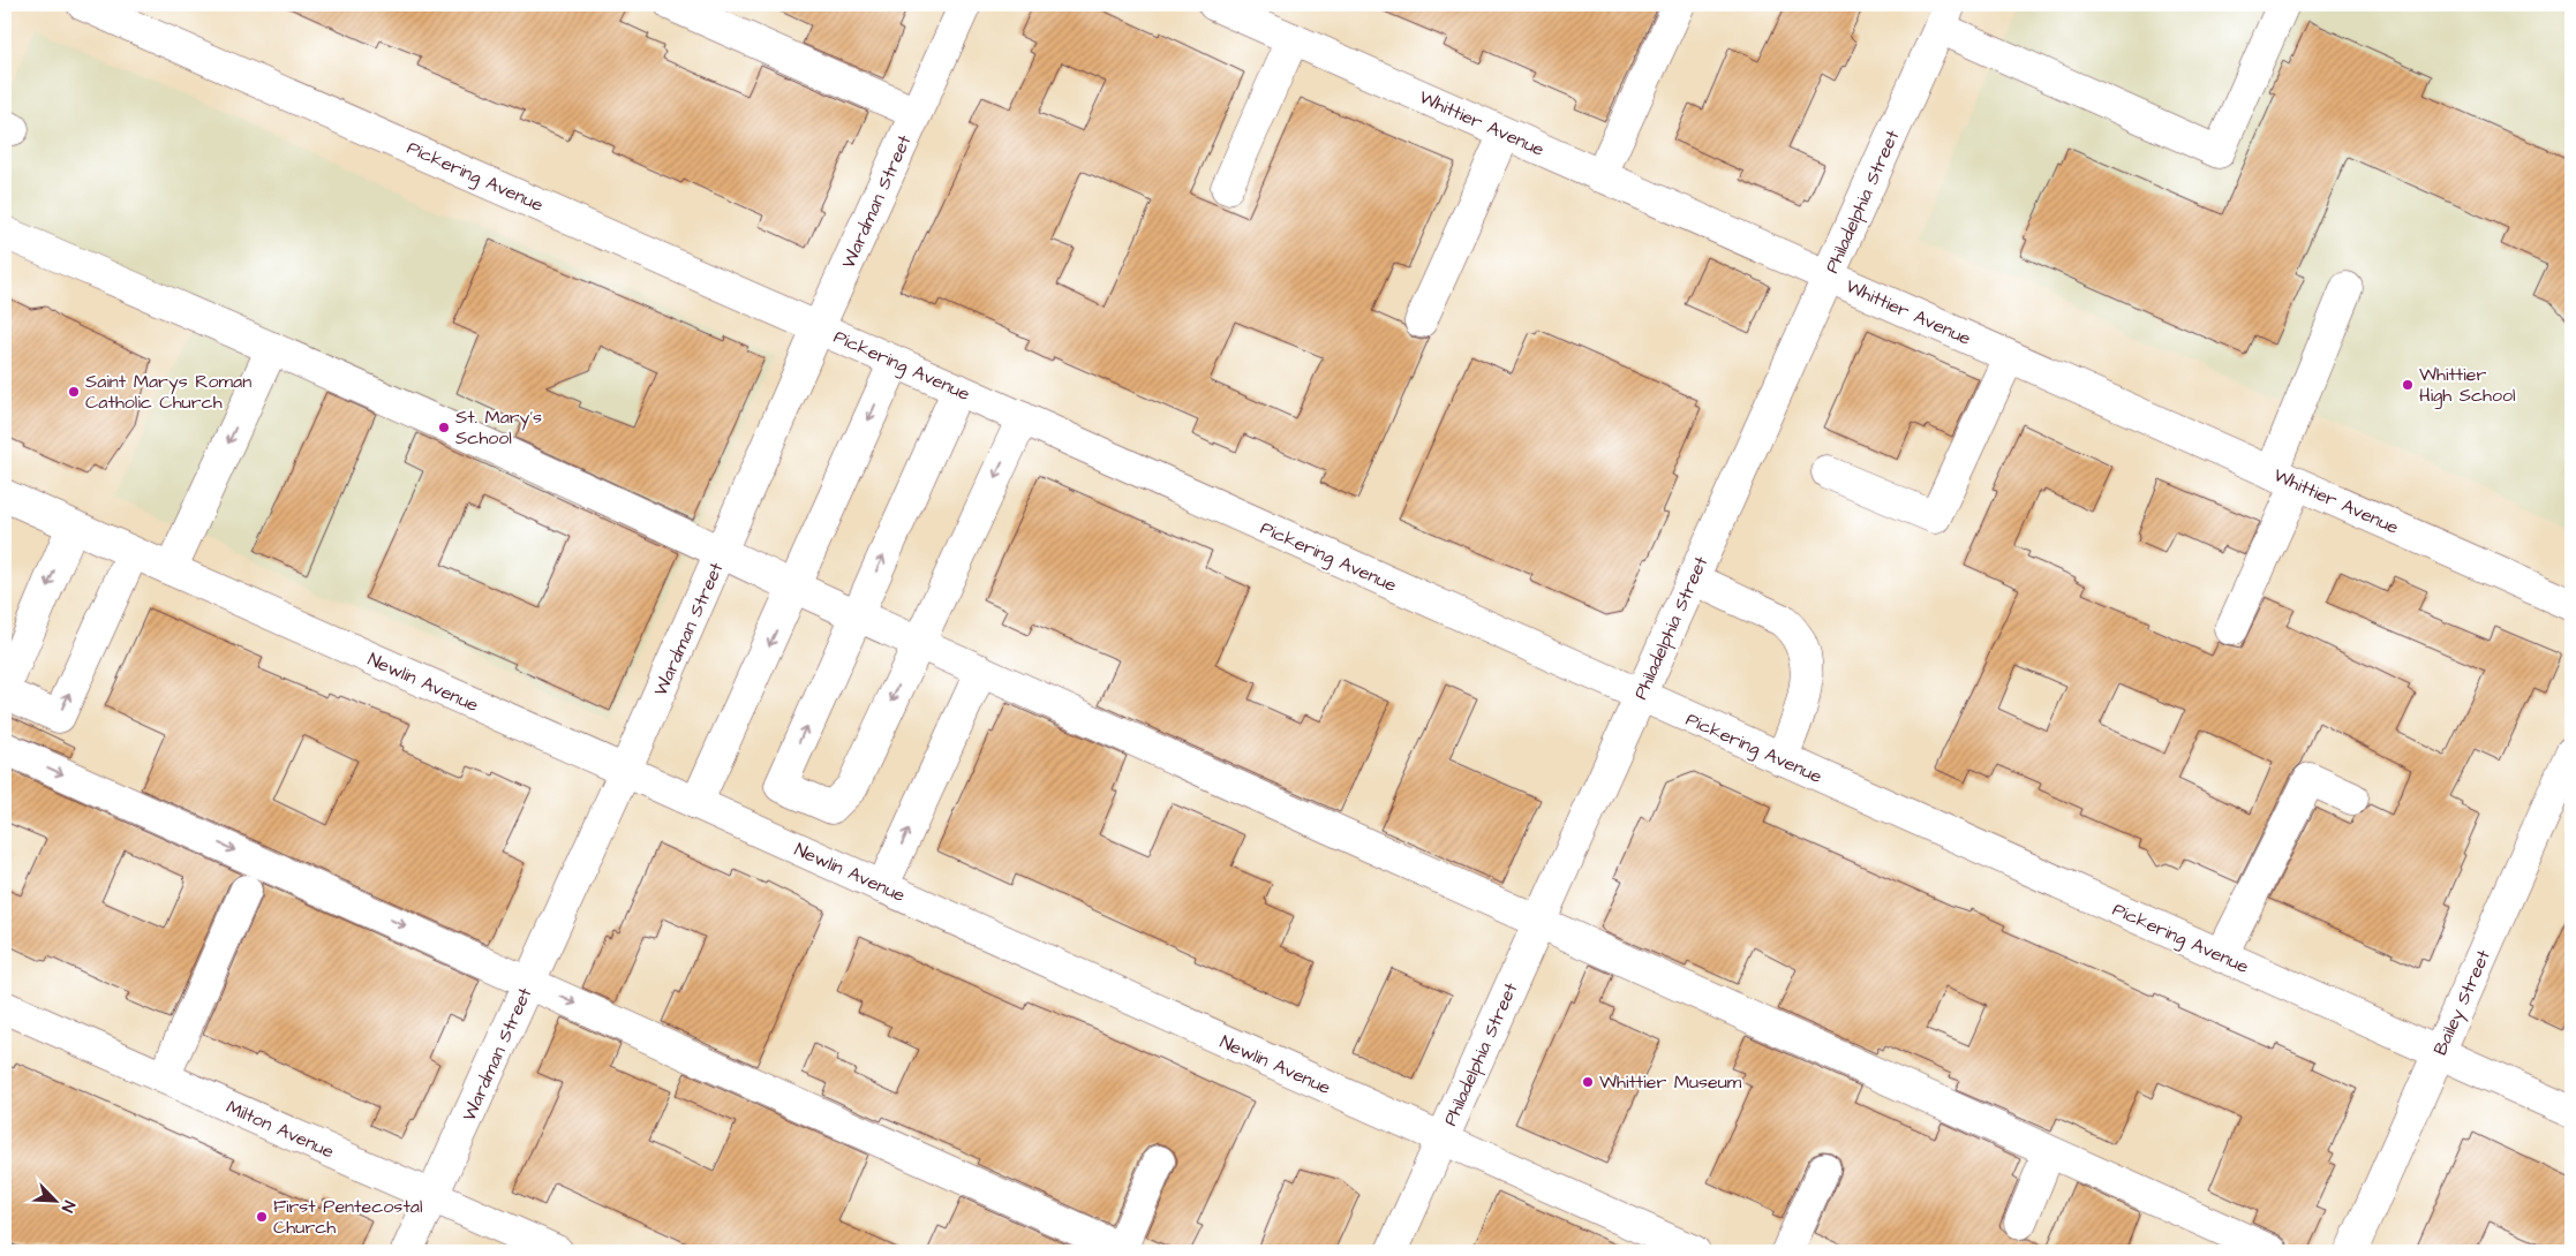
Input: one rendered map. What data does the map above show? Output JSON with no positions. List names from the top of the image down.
{
  "streets": {
    "street": [
      "Whittier Avenue",
      "Pickering Avenue",
      "Wardman Street",
      "Philadelphia Street",
      "Newlin Avenue",
      "Bailey Street",
      "Milton Avenue"
    ]
  },
  "crossings": [
    ["Whittier Avenue", "Philadelphia Street"],
    ["Pickering Avenue", "Wardman Street"],
    ["Pickering Avenue", "Philadelphia Street"],
    ["Pickering Avenue", "Bailey Street"],
    ["Wardman Street", "Newlin Avenue"],
    ["Wardman Street", "Milton Avenue"],
    ["Philadelphia Street", "Newlin Avenue"]
  ],
  "places": [
    "Whittier High School",
    "Saint Marys Roman Catholic Church",
    "St. Mary's School",
    "Whittier Museum",
    "First Pentecostal Church"
  ],
  "north": "bottom right"
}
